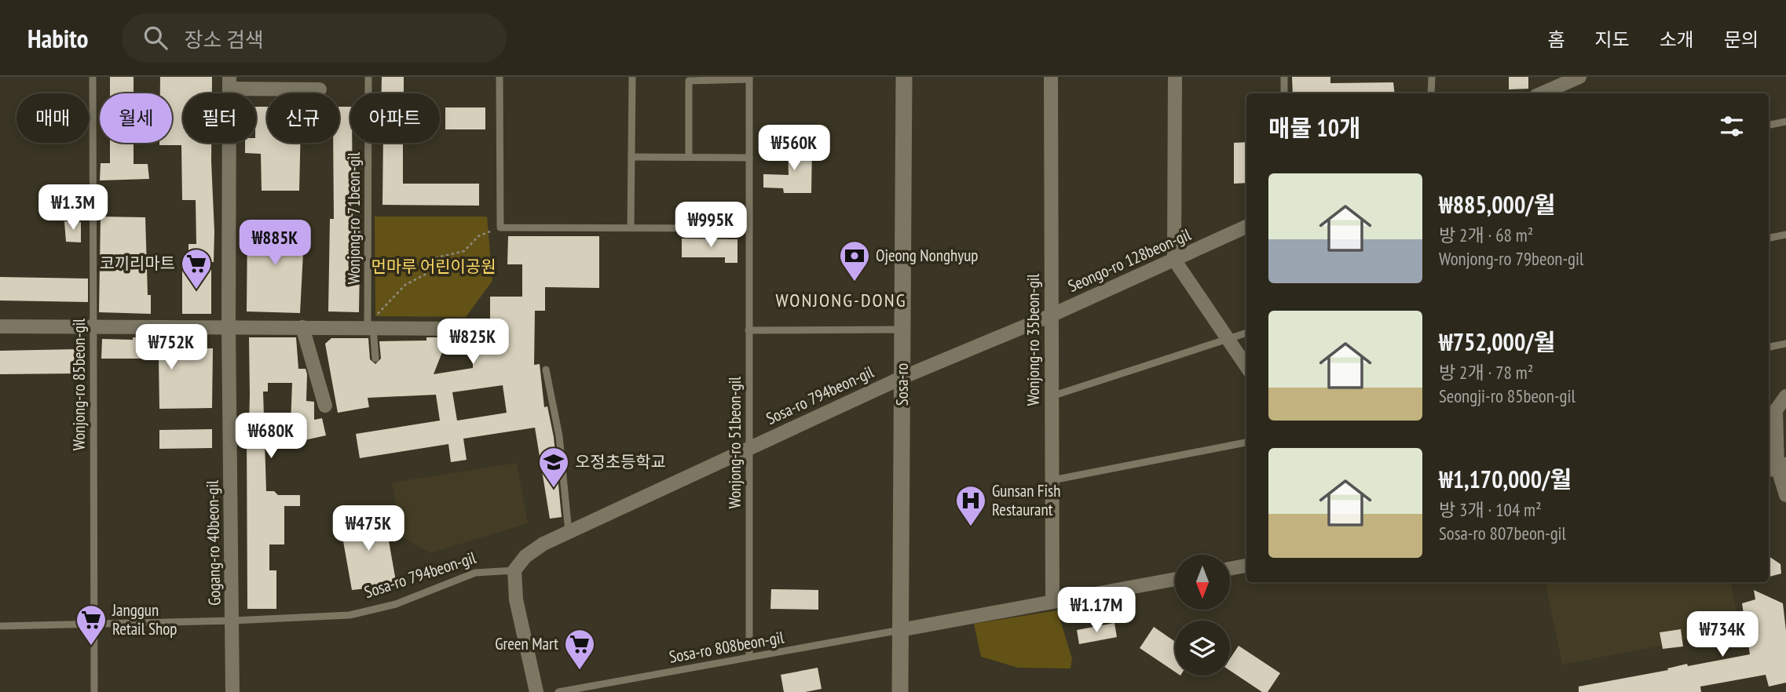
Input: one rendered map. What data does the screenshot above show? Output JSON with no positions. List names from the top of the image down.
{
  "streets": {
    "street": [
      "Seongo-ro 128beon-gil",
      "Wonjong-ro 35beon-gil",
      "Sosa-ro",
      "Sosa-ro 794beon-gil",
      "Gogang-ro 40beon-gil"
    ],
    "lane": [
      "Wonjong-ro 71beon-gil",
      "Wonjong-ro 85beon-gil",
      "Wonjong-ro 51beon-gil",
      "Sosa-ro 808beon-gil"
    ]
  },
  "crossings": [
    ["Seongo-ro 128beon-gil", "Wonjong-ro 35beon-gil"],
    ["Seongo-ro 128beon-gil", "Sosa-ro"],
    ["Seongo-ro 128beon-gil", "Sosa-ro 794beon-gil"],
    ["Wonjong-ro 85beon-gil", "Sosa-ro 794beon-gil"],
    ["Sosa-ro", "Sosa-ro 794beon-gil"],
    ["Sosa-ro", "Sosa-ro 808beon-gil"],
    ["Sosa-ro 794beon-gil", "Wonjong-ro 51beon-gil"],
    ["Sosa-ro 794beon-gil", "Gogang-ro 40beon-gil"],
    ["Wonjong-ro 51beon-gil", "Sosa-ro 808beon-gil"]
  ],
  "districts": ["WONJONG-DONG"],
  "parks": ["먼마루 어린이공원"],
  "places": {
    "bank": ["Ojeong Nonghyup"],
    "supermarket": ["코끼리마트", "Janggun Retail Shop", "Green Mart"],
    "school or university": ["오정초등학교"],
    "hospital": ["Gunsan Fish Restaurant"]
  },
  "north": "bottom",
  "page": {
    "header": "Habito",
    "search": "장소 검색",
    "nav": [
      "홈",
      "지도",
      "소개",
      "문의"
    ],
    "chip": [
      "매매",
      "월세",
      "필터",
      "신규",
      "아파트"
    ],
    "heading": "매물 10개",
    "price": [
      "₩560K",
      "₩1.3M",
      "₩995K",
      "₩885K",
      "₩825K",
      "₩752K",
      "₩680K",
      "₩475K",
      "₩1.17M",
      "₩734K"
    ],
    "list": [
      {
        "name": "₩885,000/월",
        "note": "방 2개 · 68 m² · Wonjong-ro 79beon-gil"
      },
      {
        "name": "₩752,000/월",
        "note": "방 2개 · 78 m² · Seongji-ro 85beon-gil"
      },
      {
        "name": "₩1,170,000/월",
        "note": "방 3개 · 104 m² · Sosa-ro 807beon-gil"
      }
    ]
  }
}
